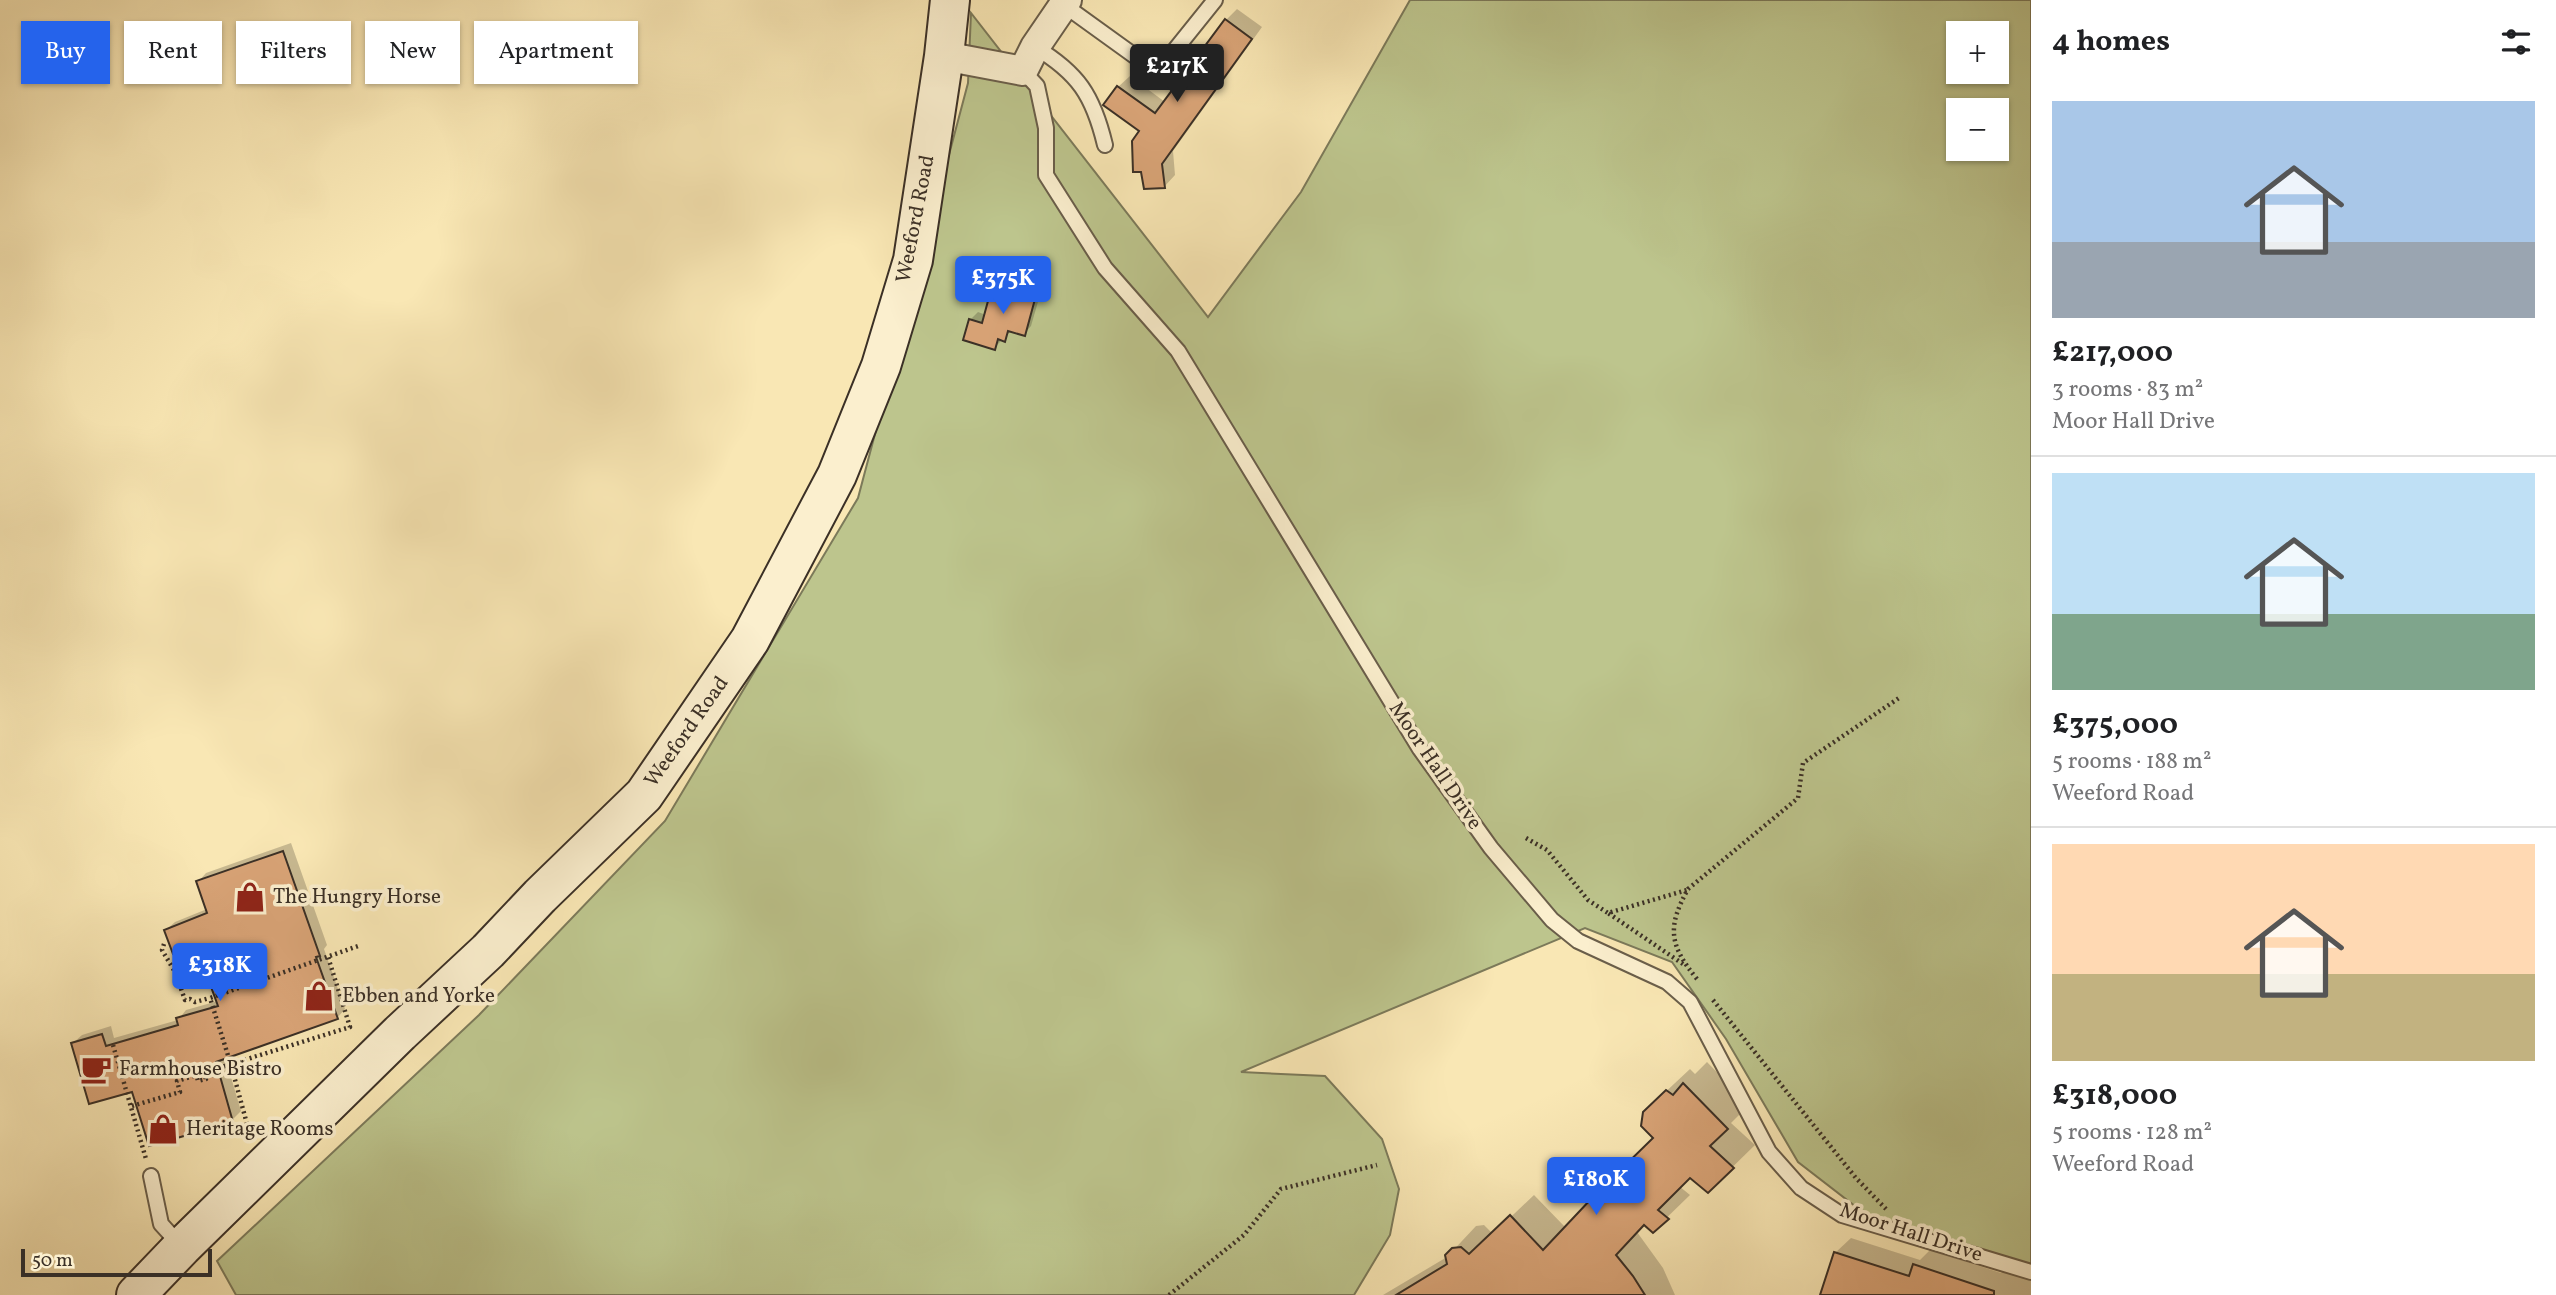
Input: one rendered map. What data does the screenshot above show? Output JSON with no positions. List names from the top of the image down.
{
  "streets": {
    "street": ["Weeford Road"],
    "lane": ["Moor Hall Drive"]
  },
  "places": {
    "shop": ["The Hungry Horse", "Ebben and Yorke", "Heritage Rooms"],
    "cafe": ["Farmhouse Bistro"]
  },
  "scale_bar": "50 m",
  "page": {
    "heading": "4 homes",
    "map_buttons": ["+", "−"],
    "chip": [
      "Buy",
      "Rent",
      "Filters",
      "New",
      "Apartment"
    ],
    "price": [
      "£217K",
      "£375K",
      "£318K",
      "£180K"
    ],
    "list": [
      {
        "name": "£217,000",
        "note": "3 rooms · 83 m² · Moor Hall Drive"
      },
      {
        "name": "£375,000",
        "note": "5 rooms · 188 m² · Weeford Road"
      },
      {
        "name": "£318,000",
        "note": "5 rooms · 128 m² · Weeford Road"
      }
    ],
    "scale": "50 m"
  }
}
